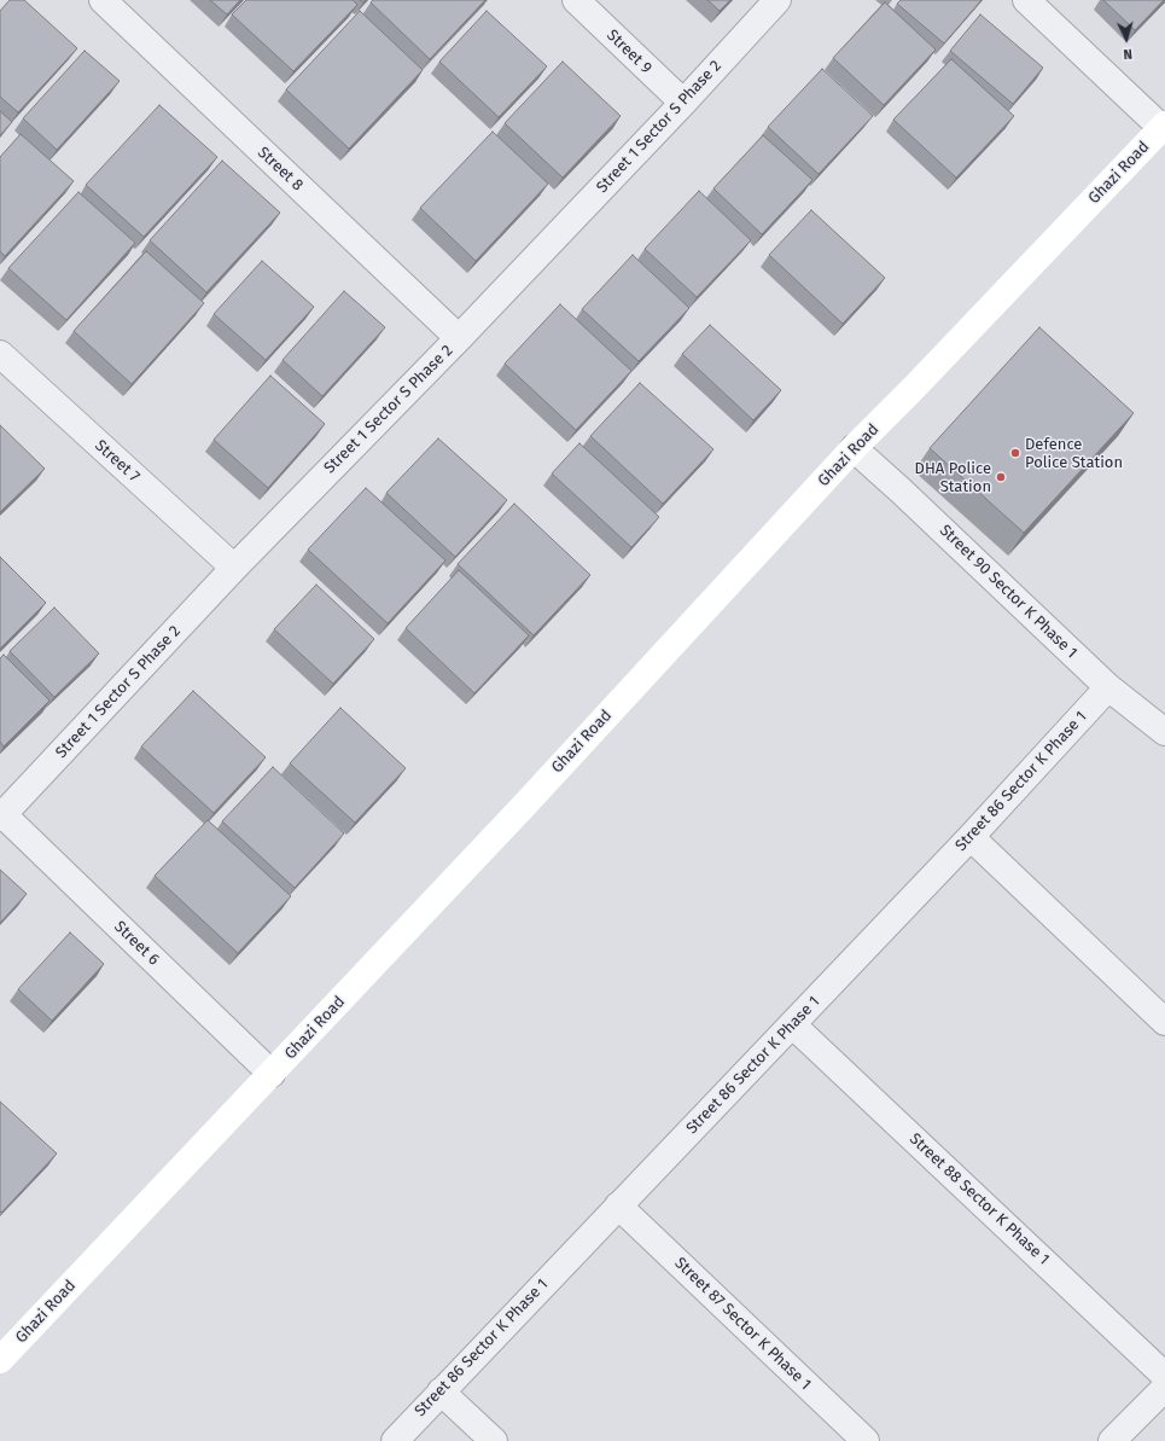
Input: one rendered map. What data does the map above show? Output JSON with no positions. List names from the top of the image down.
{
  "streets": {
    "main road": ["Ghazi Road"],
    "street": [
      "Street 9",
      "Street 1 Sector S Phase 2",
      "Street 8",
      "Street 7",
      "Street 90 Sector K Phase 1",
      "Street 86 Sector K Phase 1",
      "Street 6",
      "Street 88 Sector K Phase 1",
      "Street 87 Sector K Phase 1"
    ]
  },
  "crossings": [
    ["Street 9", "Street 1 Sector S Phase 2"],
    ["Street 1 Sector S Phase 2", "Street 8"],
    ["Street 1 Sector S Phase 2", "Street 7"],
    ["Street 1 Sector S Phase 2", "Street 6"],
    ["Ghazi Road", "Street 90 Sector K Phase 1"],
    ["Ghazi Road", "Street 6"],
    ["Street 90 Sector K Phase 1", "Street 86 Sector K Phase 1"],
    ["Street 86 Sector K Phase 1", "Street 88 Sector K Phase 1"],
    ["Street 86 Sector K Phase 1", "Street 87 Sector K Phase 1"]
  ],
  "places": ["Defence Police Station", "DHA Police Station"],
  "north": "bottom"
}
